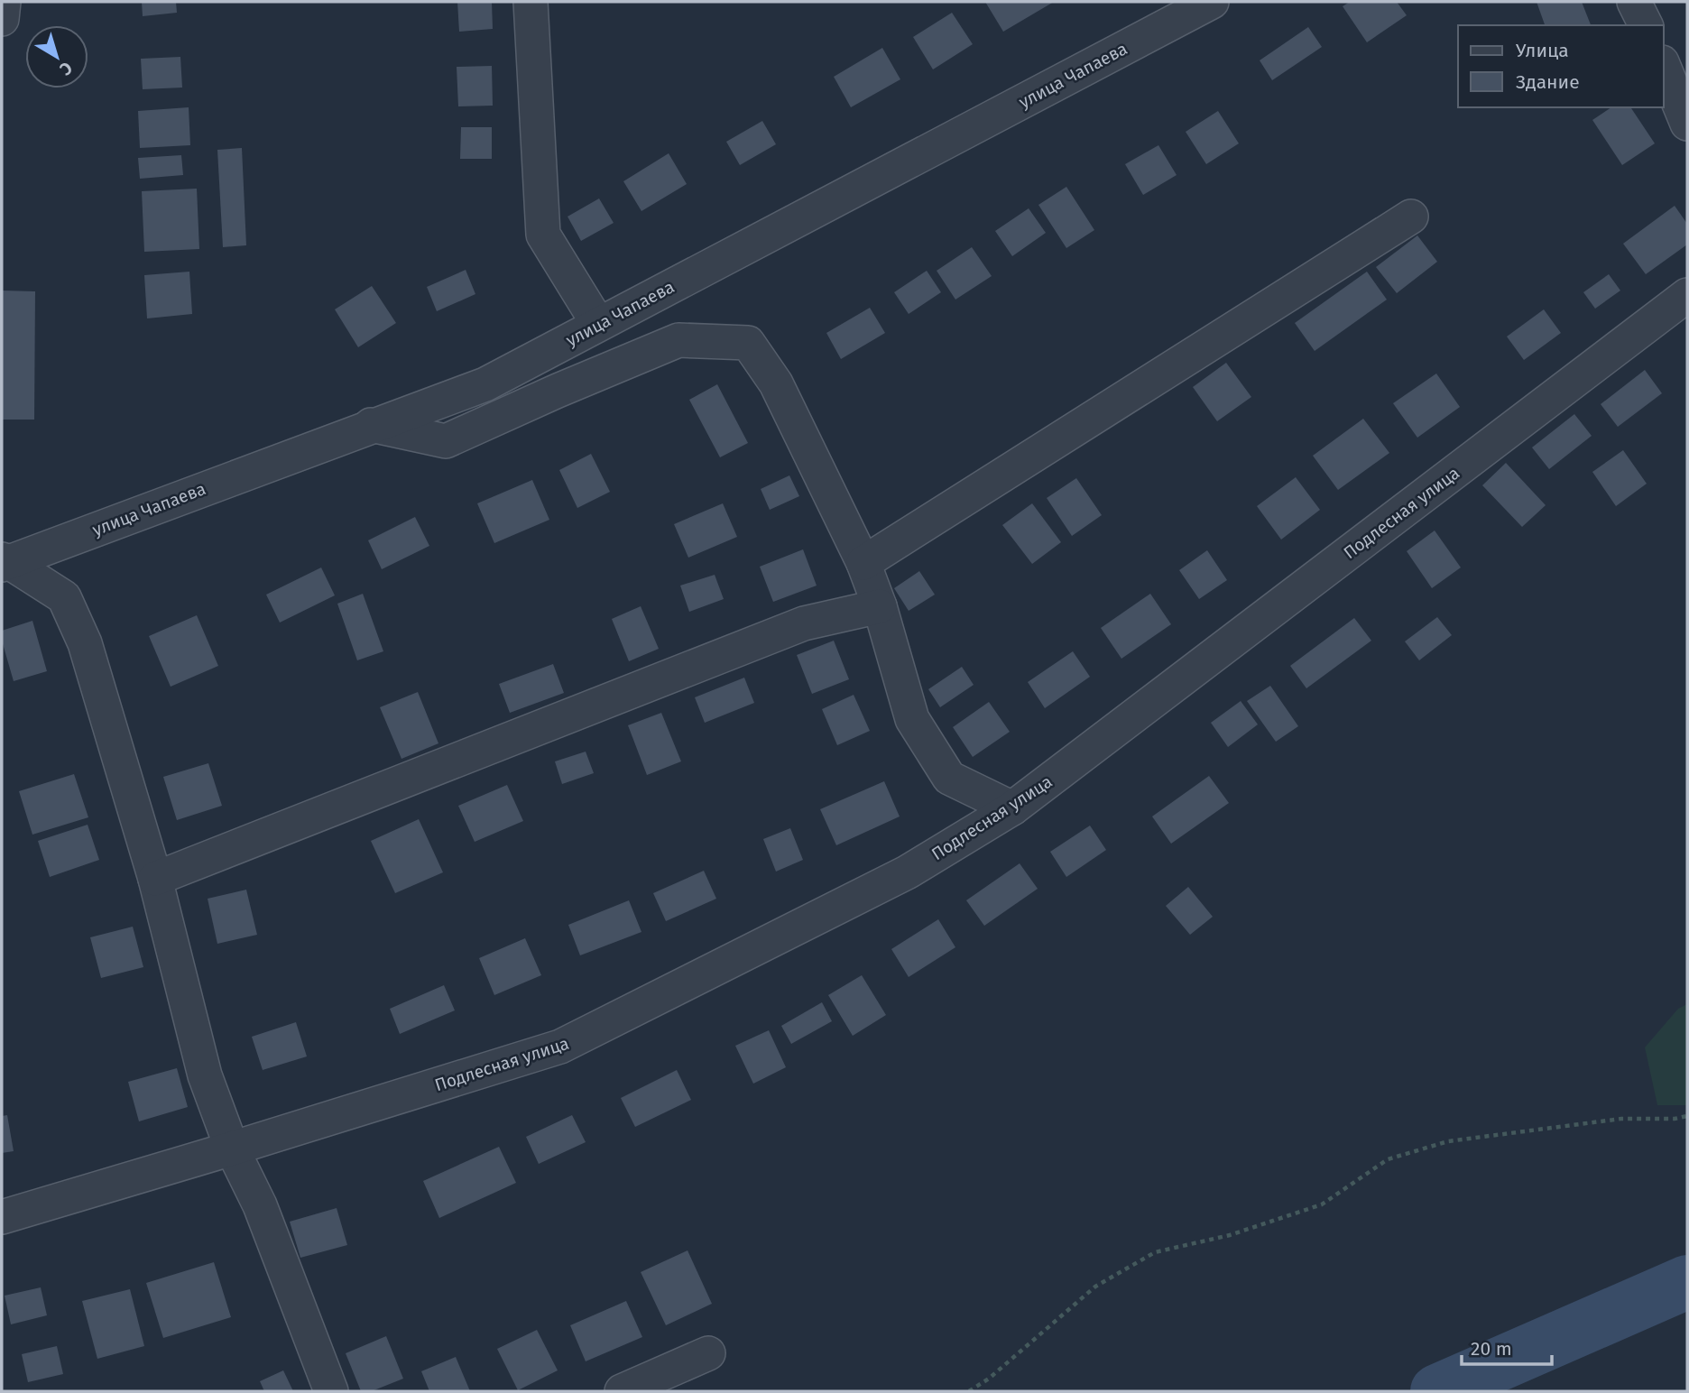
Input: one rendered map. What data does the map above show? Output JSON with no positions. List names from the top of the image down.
{
  "streets": {
    "street": ["улица Чапаева", "Подлесная улица"]
  },
  "legend": ["Улица", "Здание"],
  "scale_bar": "20 m",
  "north": "bottom right"
}
